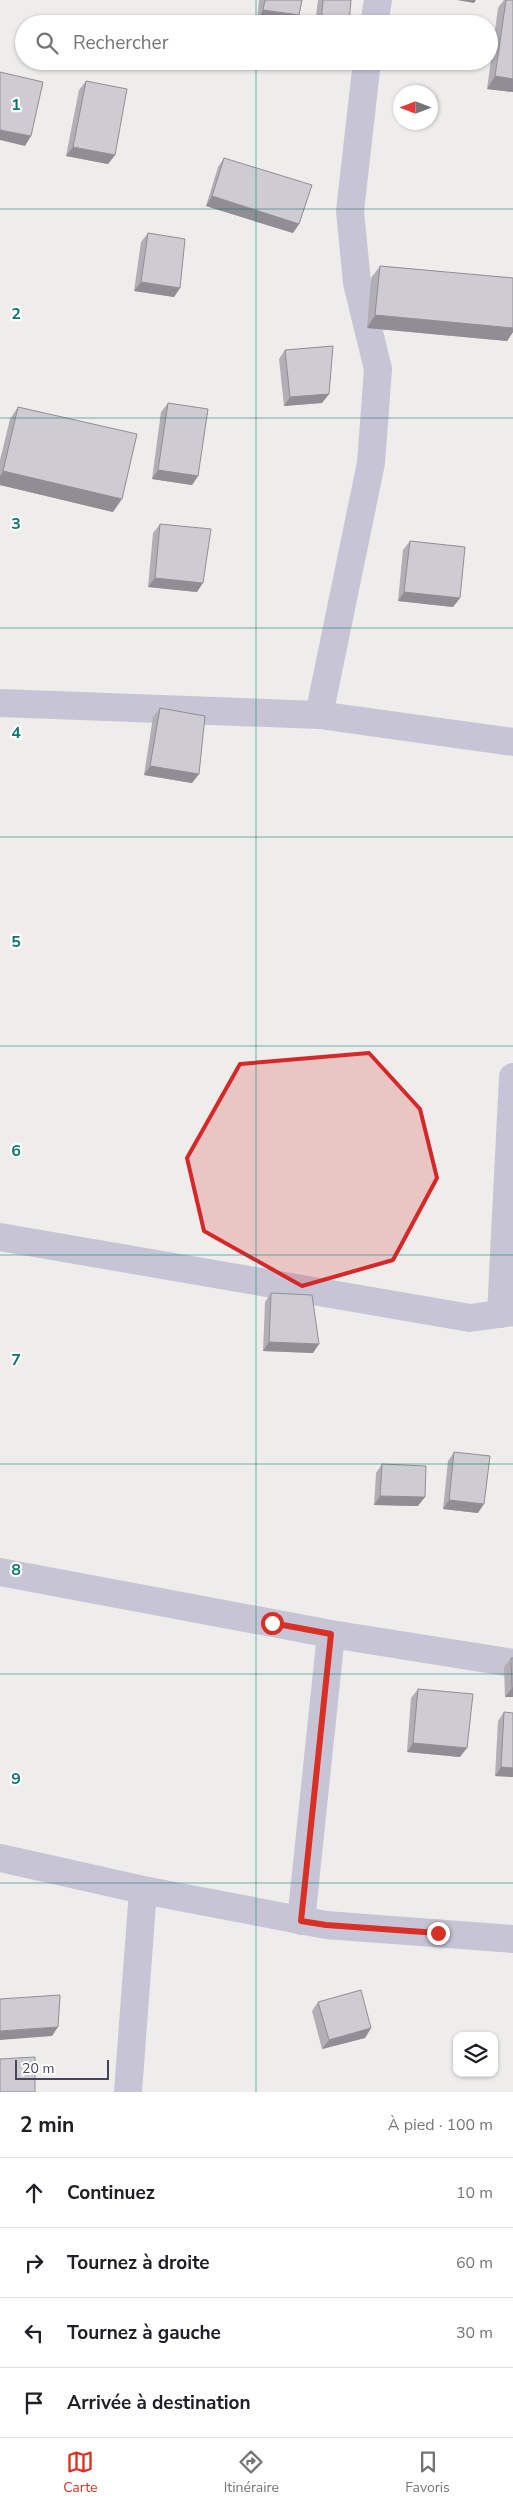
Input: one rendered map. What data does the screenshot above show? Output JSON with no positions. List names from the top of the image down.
{
  "scale_bar": "20 m",
  "north": "left",
  "page": {
    "search": "Rechercher",
    "scale": "20 m",
    "heading": ["2 min", "À pied · 100 m"],
    "list": [
      ["Continuez", "10 m"],
      ["Tournez à droite", "60 m"],
      ["Tournez à gauche", "30 m"],
      "Arrivée à destination"
    ],
    "nav": ["Carte", "Itinéraire", "Favoris"]
  },
  "grid": {
    "rows": [
      "1",
      "2",
      "3",
      "4",
      "5",
      "6",
      "7",
      "8",
      "9"
    ]
  }
}
